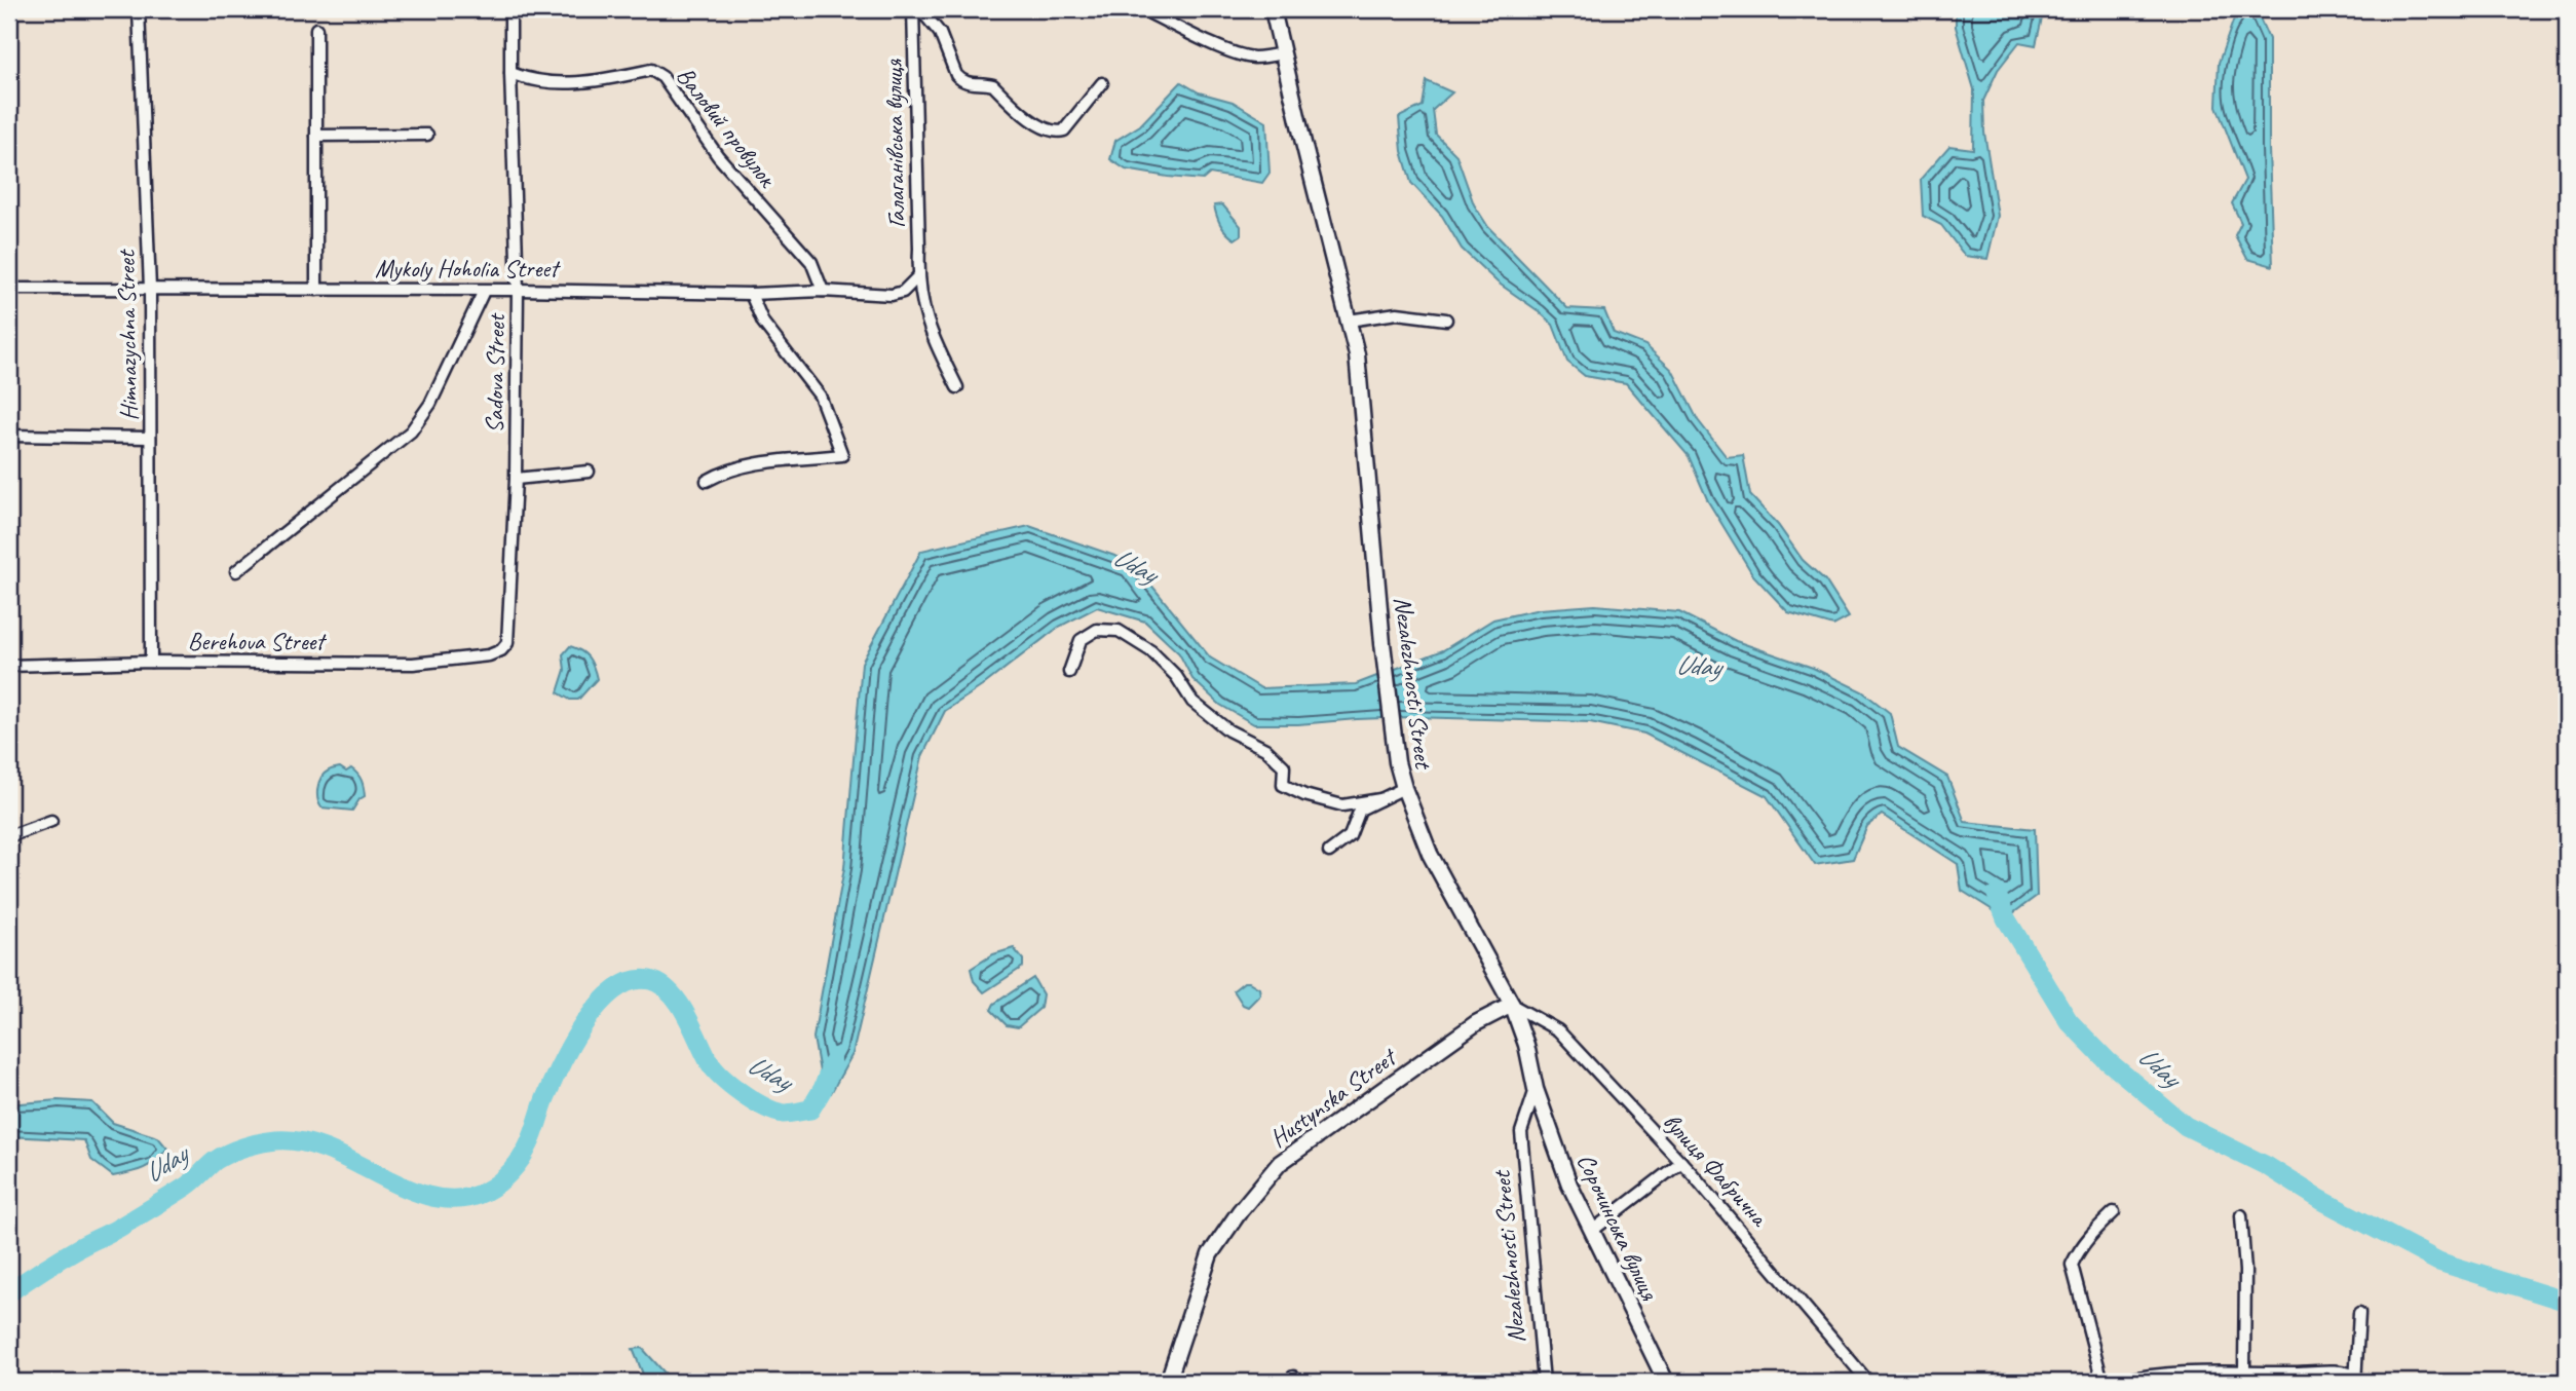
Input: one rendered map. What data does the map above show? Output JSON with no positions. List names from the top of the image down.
{
  "streets": {
    "main road": ["Nezalezhnosti Street", "Hustynska Street", "Сорочинська вулиця"],
    "street": [
      "Валовий провулок",
      "Галаганівська вулиця",
      "Mykoly Hoholia Street",
      "Himnazychna Street",
      "Sadova Street",
      "Berehova Street",
      "вулиця Фабрична"
    ]
  },
  "crossings": [
    ["Валовий провулок", "Mykoly Hoholia Street"],
    ["Валовий провулок", "Sadova Street"],
    ["Галаганівська вулиця", "Mykoly Hoholia Street"],
    ["Mykoly Hoholia Street", "Himnazychna Street"],
    ["Mykoly Hoholia Street", "Sadova Street"],
    ["Himnazychna Street", "Berehova Street"],
    ["Sadova Street", "Berehova Street"],
    ["Nezalezhnosti Street", "Hustynska Street"],
    ["Nezalezhnosti Street", "вулиця Фабрична"],
    ["Nezalezhnosti Street", "Сорочинська вулиця"],
    ["Hustynska Street", "вулиця Фабрична"]
  ],
  "water": ["Uday"]
}
